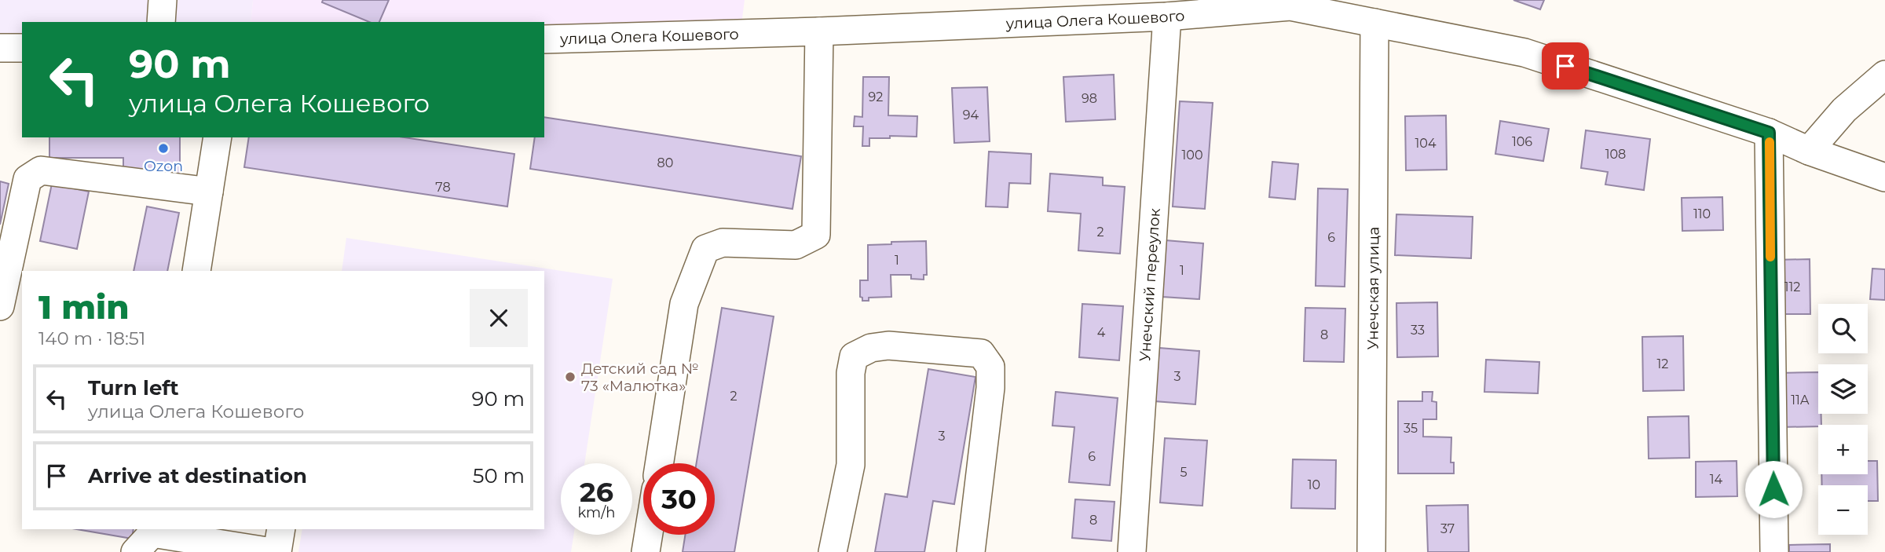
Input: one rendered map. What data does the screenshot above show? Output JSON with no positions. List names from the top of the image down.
{
  "streets": {
    "street": ["улица Олега Кошевого", "Унечский переулок", "Унечская улица"]
  },
  "crossings": [
    ["улица Олега Кошевого", "Унечский переулок"],
    ["улица Олега Кошевого", "Унечская улица"]
  ],
  "places": ["Ozon", "Детский сад № 73 «Малютка»"],
  "house_numbers": [
    "92",
    "98",
    "94",
    "106",
    "104",
    "108",
    "100",
    "80",
    "78",
    "110",
    "2",
    "6",
    "1",
    "1",
    "112",
    "33",
    "4",
    "8",
    "12",
    "3",
    "2",
    "11А",
    "35",
    "3",
    "6",
    "5",
    "14",
    "10",
    "8",
    "37"
  ],
  "page": {
    "turn": ["90 m", "улица Олега Кошевого"],
    "heading": ["1 min", "140 m · 18:51"],
    "map_buttons": ["+", "−"],
    "list": [
      {
        "name": "Turn left",
        "note": "улица Олега Кошевого",
        "value": "90 m"
      },
      {
        "name": "Arrive at destination",
        "value": "50 m"
      }
    ],
    "speed": "26 km/h",
    "limit": "30"
  }
}
